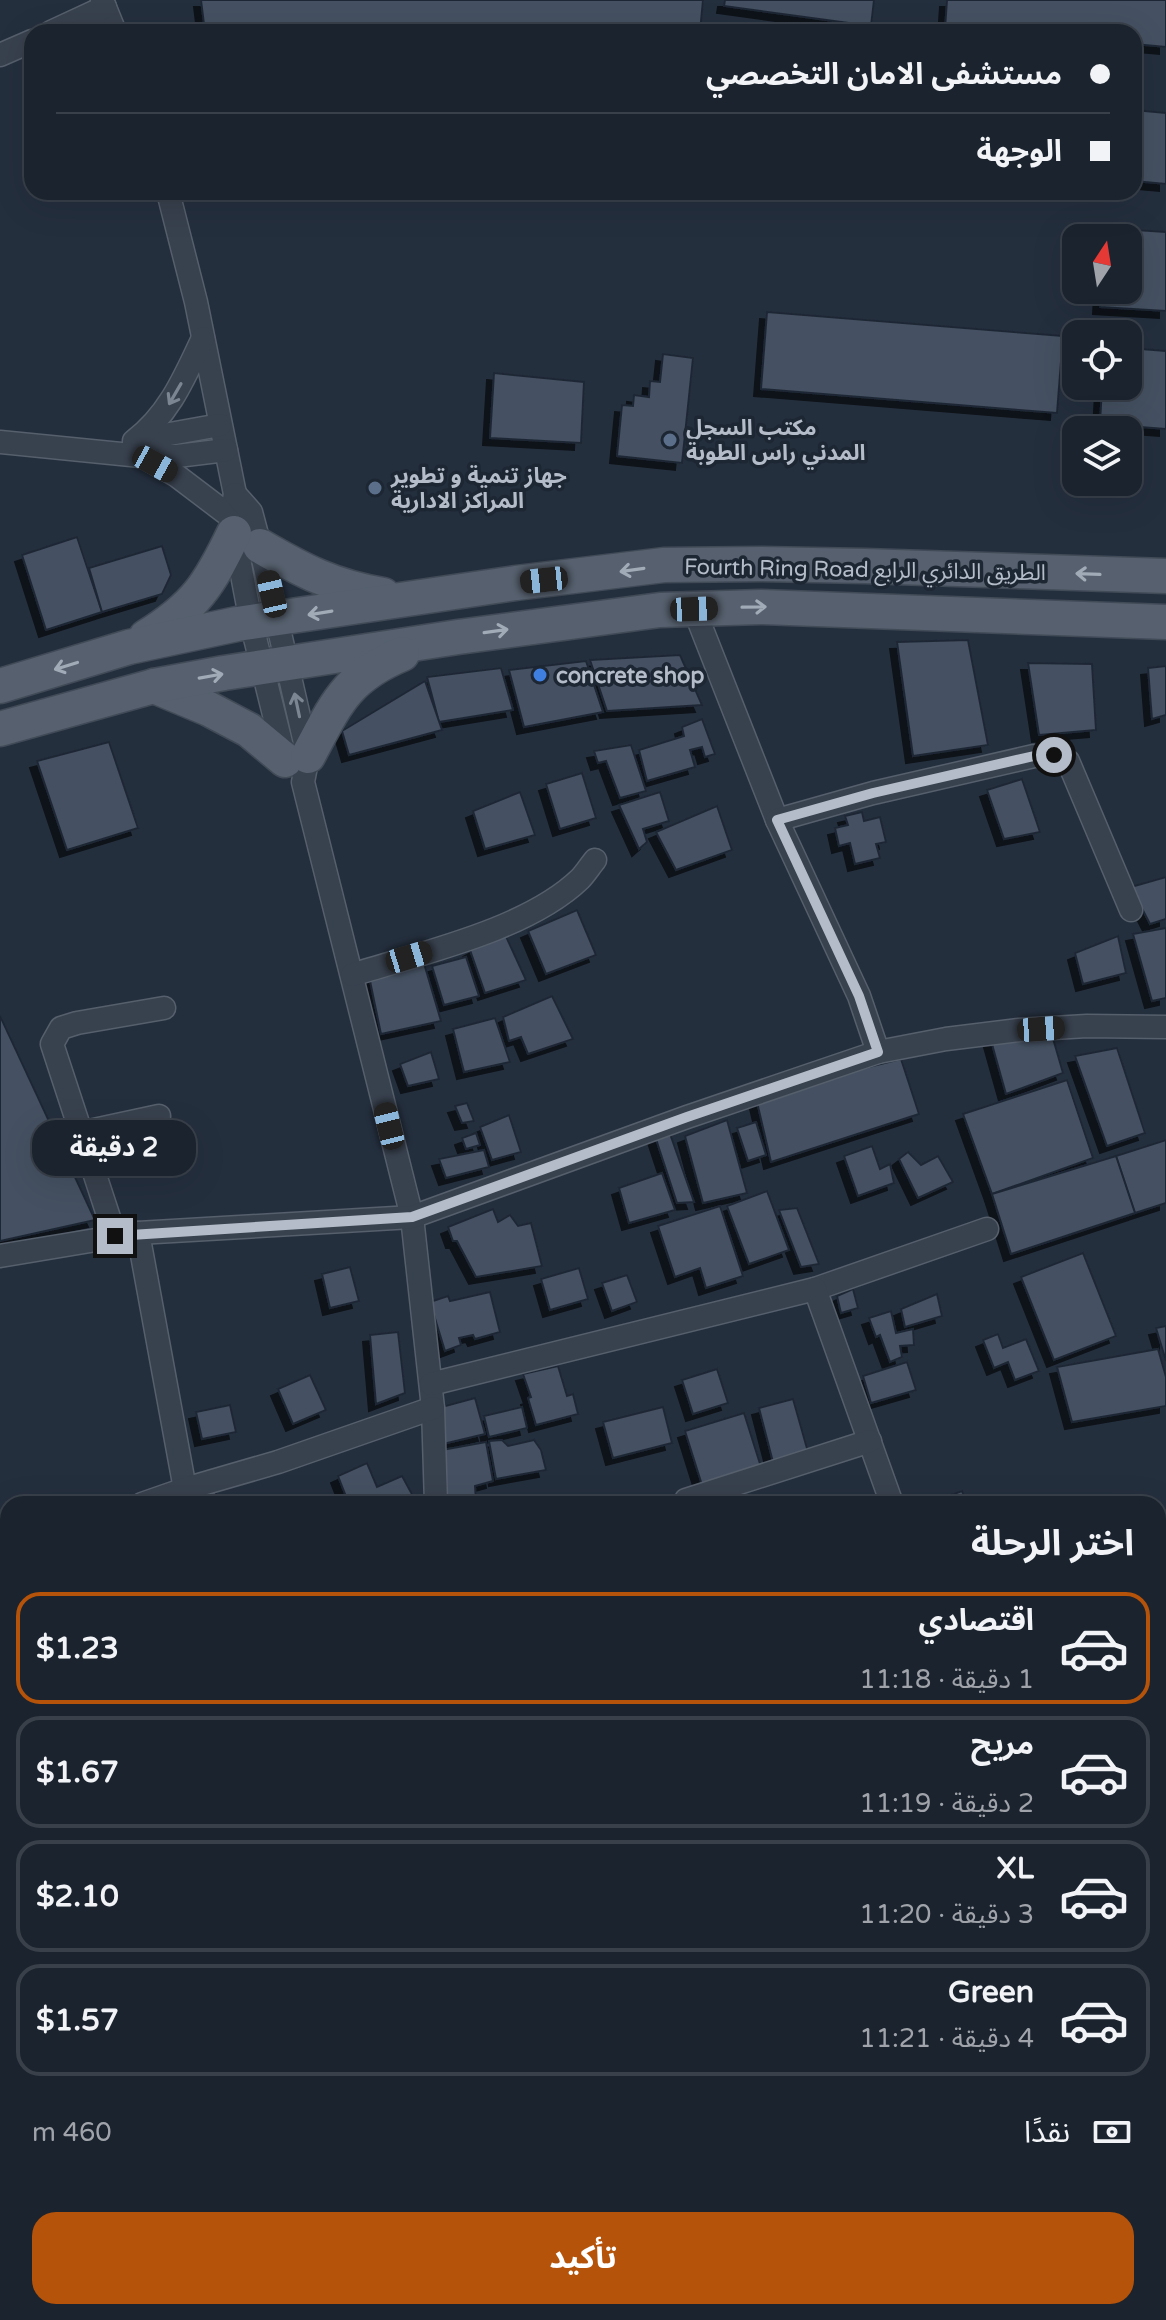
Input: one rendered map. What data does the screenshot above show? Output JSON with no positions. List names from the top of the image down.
{
  "streets": {
    "main road": ["Fourth Ring Road الطريق الدائري الرابع"]
  },
  "places": ["مكتب السجل المدني راس الطوبة", "جهاز تنمية و تطوير المراكز الادارية", "concrete shop"],
  "north": "top",
  "page": {
    "banner": ["مستشفى الامان التخصصي", "الوجهة"],
    "bubble": "2 دقيقة",
    "heading": "اختر الرحلة",
    "list": [
      {
        "name": "اقتصادي",
        "note": "1 دقيقة · 11:18",
        "value": "$1.23"
      },
      {
        "name": "مريح",
        "note": "2 دقيقة · 11:19",
        "value": "$1.67"
      },
      {
        "name": "XL",
        "note": "3 دقيقة · 11:20",
        "value": "$2.10"
      },
      {
        "name": "Green",
        "note": "4 دقيقة · 11:21",
        "value": "$1.57"
      }
    ],
    "pay": ["نقدًا", "460 m"],
    "buttons": "تأكيد"
  }
}
